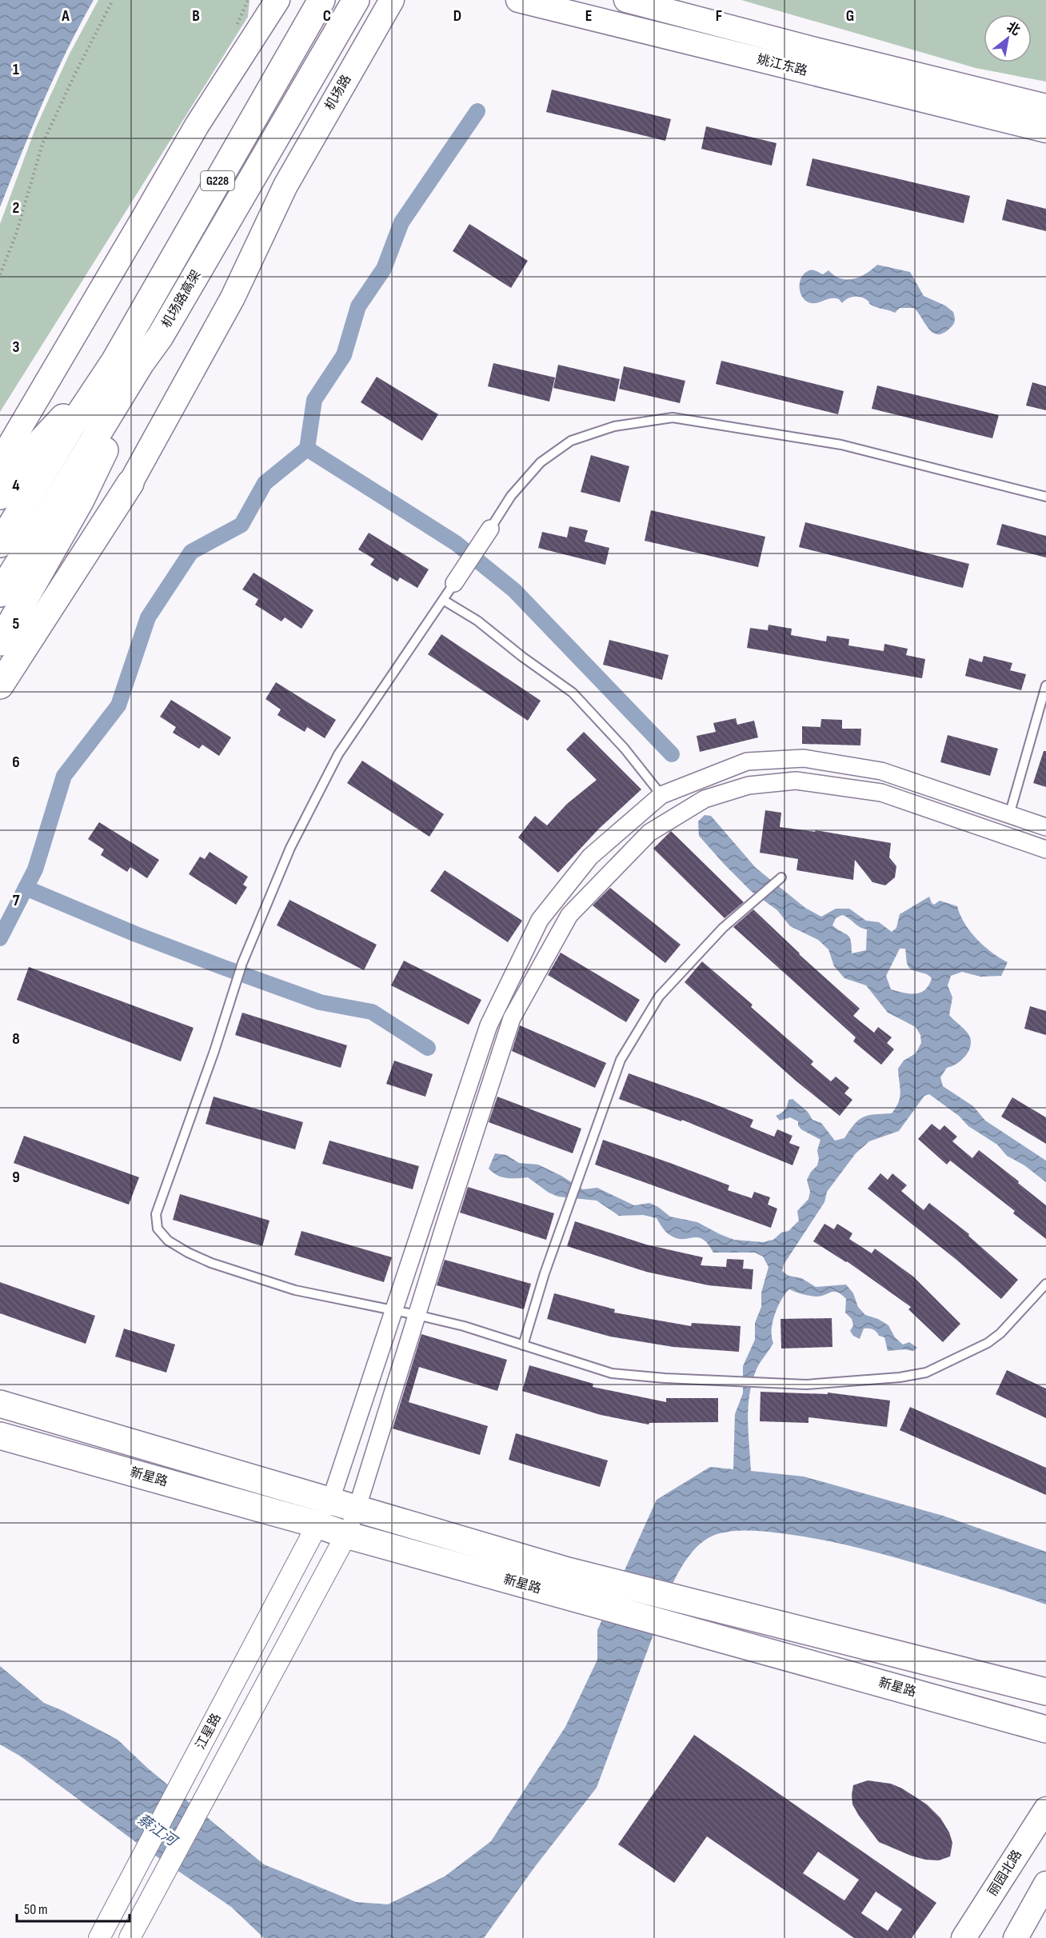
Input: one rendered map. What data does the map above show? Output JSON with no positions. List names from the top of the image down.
{
  "streets": {
    "main road": [
      "姚江东路",
      "机场路",
      "G228",
      "机场路高架",
      "新星路",
      "丽园北路"
    ],
    "street": ["江星路"]
  },
  "crossings": [
    ["新星路", "江星路"]
  ],
  "water": ["蔡江河"],
  "scale_bar": "50 m",
  "north": "top right",
  "grid": {
    "columns": [
      "A",
      "B",
      "C",
      "D",
      "E",
      "F",
      "G"
    ],
    "rows": [
      "1",
      "2",
      "3",
      "4",
      "5",
      "6",
      "7",
      "8",
      "9"
    ]
  }
}
